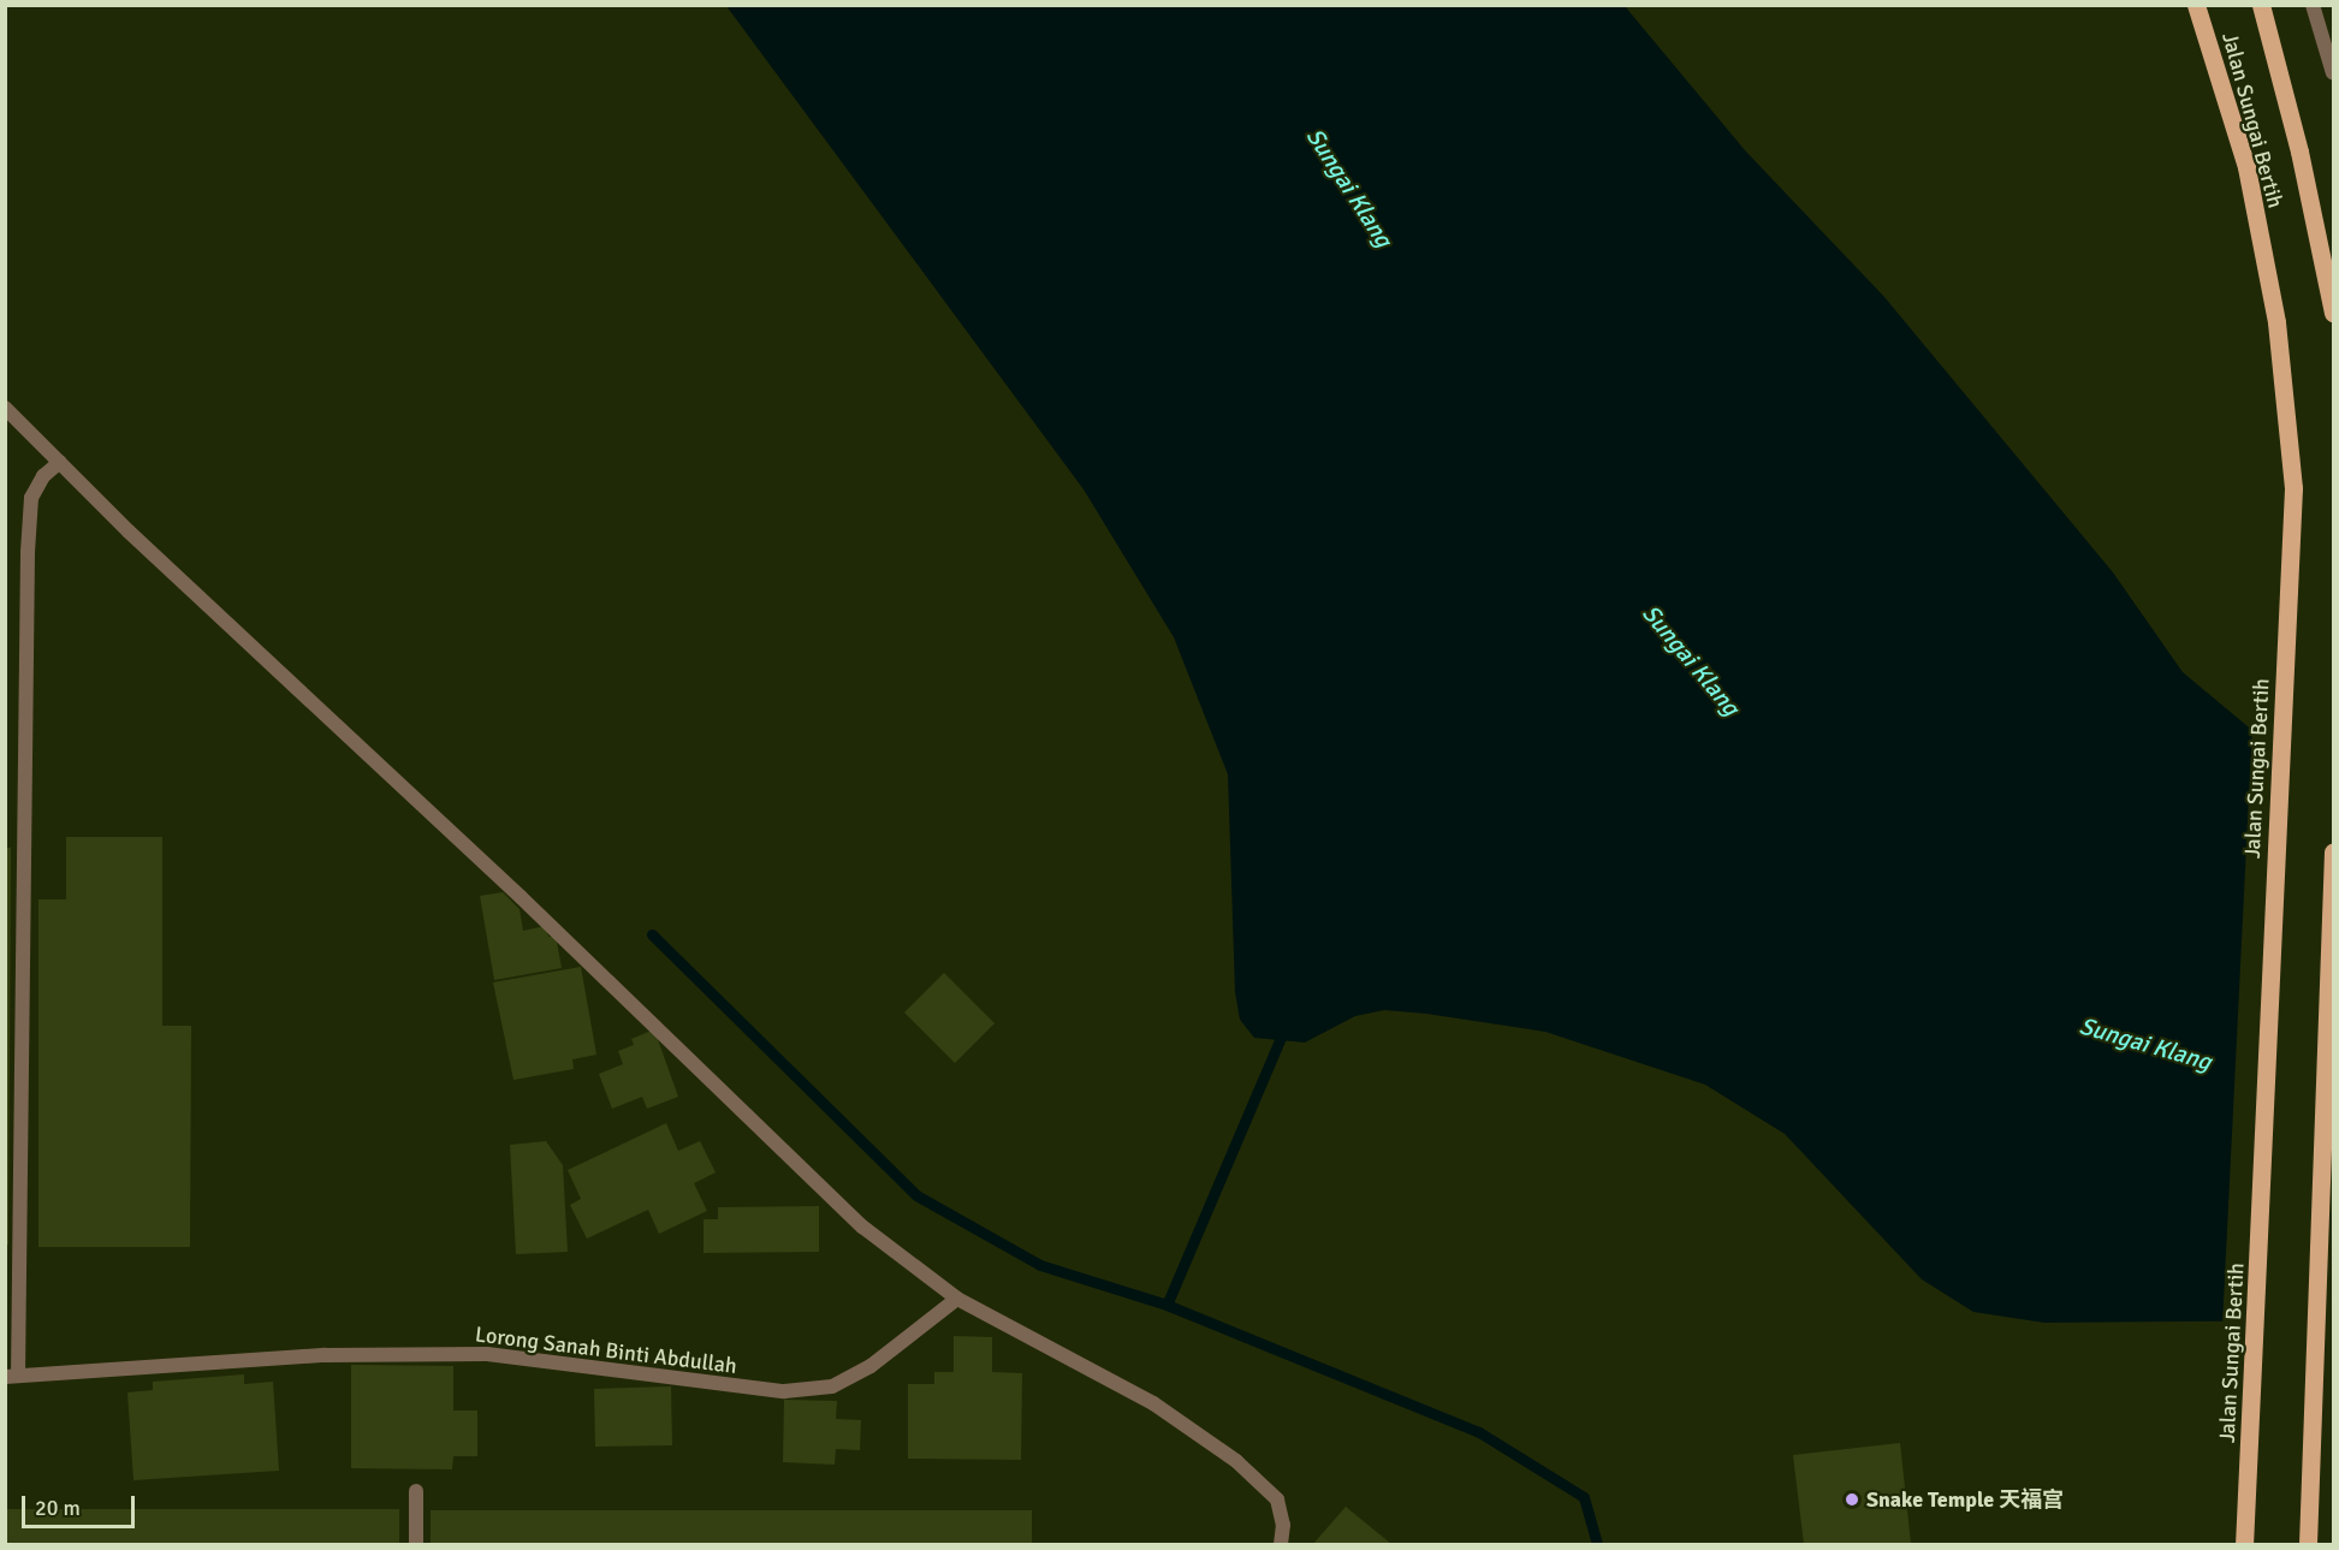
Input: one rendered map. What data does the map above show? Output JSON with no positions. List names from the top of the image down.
{
  "streets": {
    "main road": ["Jalan Sungai Bertih"],
    "street": ["Lorong Sanah Binti Abdullah"]
  },
  "water": ["Sungai Klang"],
  "places": ["Snake Temple 天福宫"],
  "scale_bar": "20 m"
}
